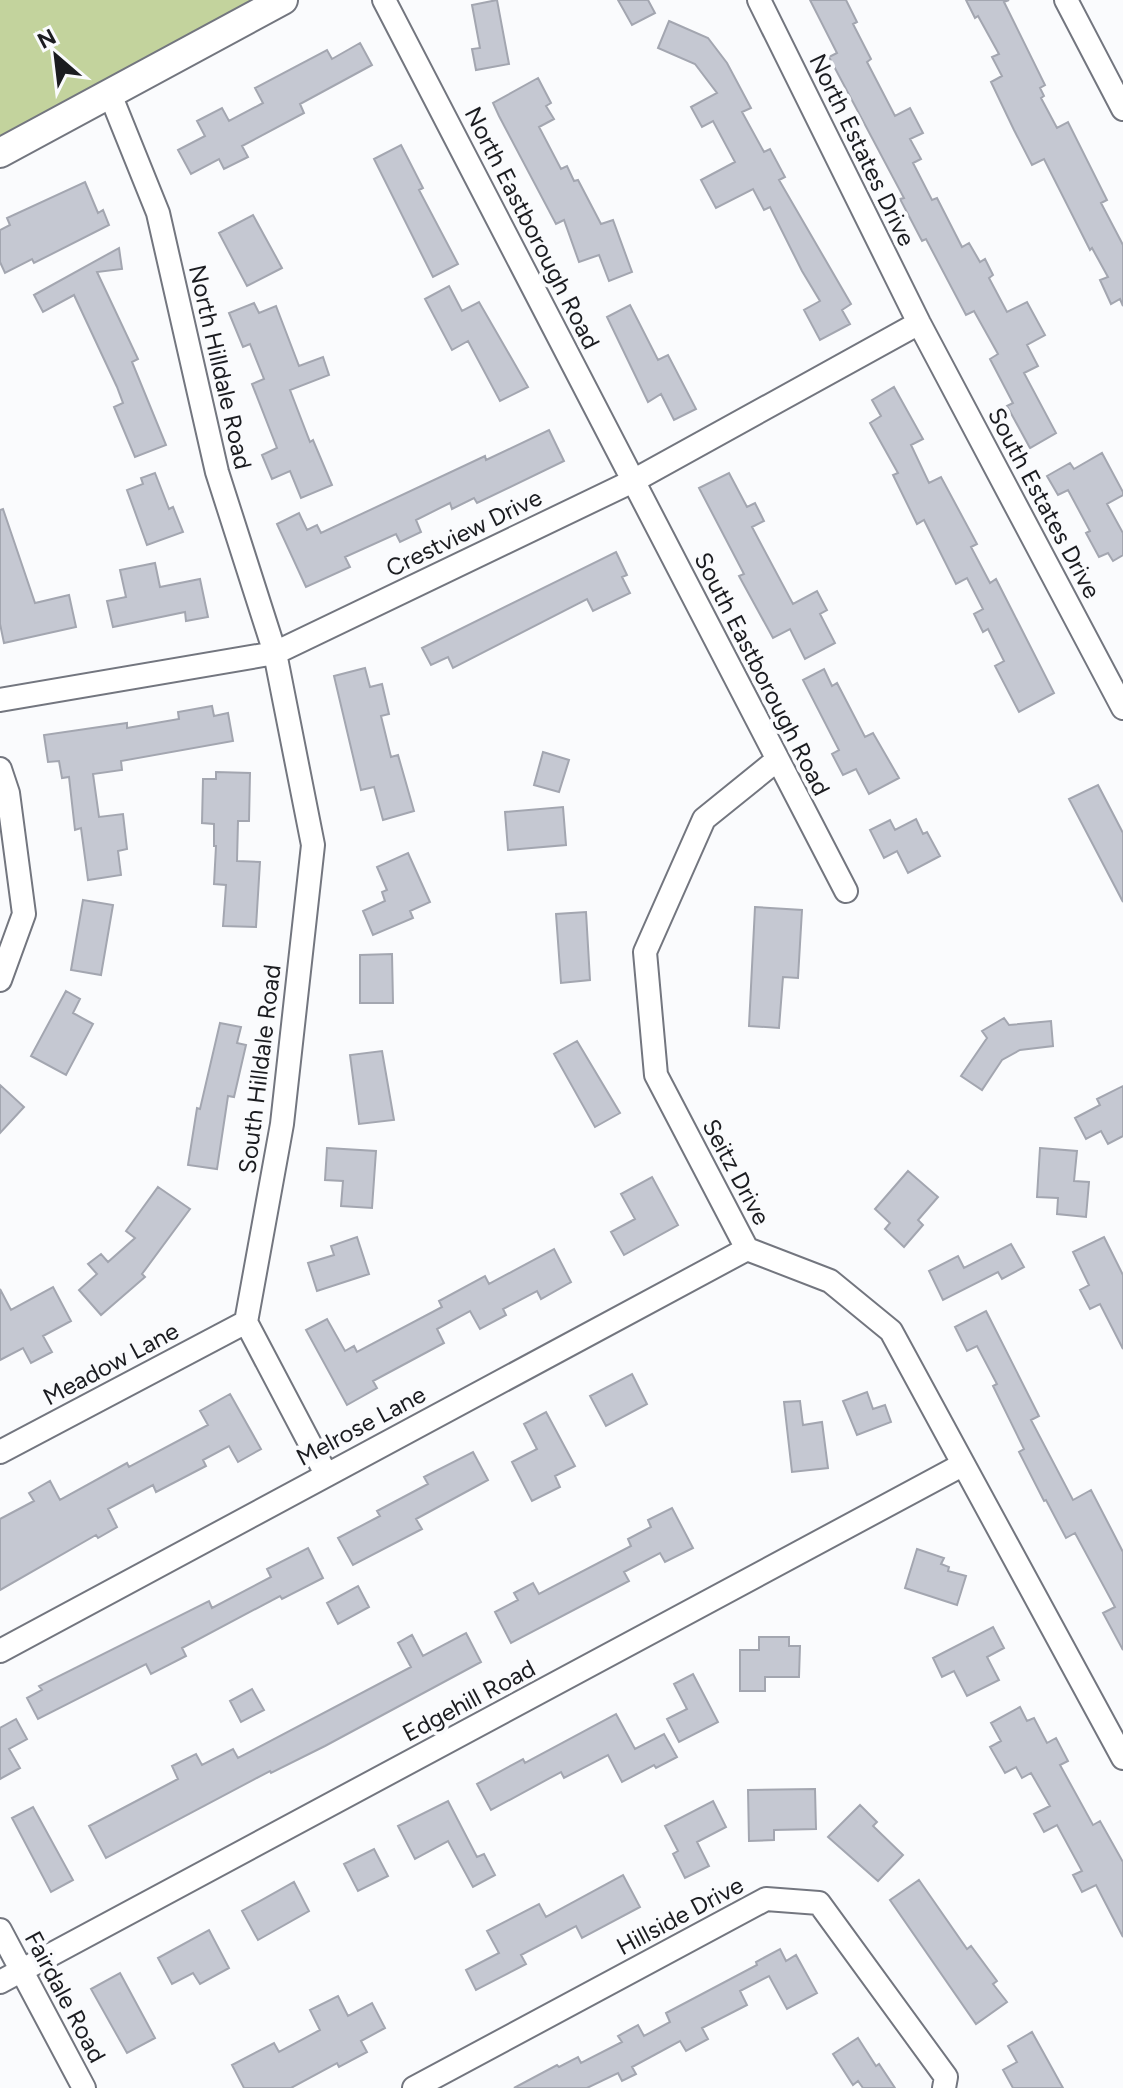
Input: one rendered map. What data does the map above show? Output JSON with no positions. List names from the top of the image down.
{
  "streets": {
    "street": [
      "North Estates Drive",
      "North Eastborough Road",
      "North Hilldale Road",
      "South Estates Drive",
      "Crestview Drive",
      "South Eastborough Road",
      "South Hilldale Road",
      "Seitz Drive",
      "Meadow Lane",
      "Melrose Lane",
      "Edgehill Road",
      "Hillside Drive",
      "Fairdale Road"
    ]
  },
  "crossings": [
    ["North Estates Drive", "South Estates Drive"],
    ["North Estates Drive", "Crestview Drive"],
    ["North Eastborough Road", "Crestview Drive"],
    ["North Eastborough Road", "South Eastborough Road"],
    ["North Hilldale Road", "Crestview Drive"],
    ["North Hilldale Road", "South Hilldale Road"],
    ["South Estates Drive", "Crestview Drive"],
    ["Crestview Drive", "South Eastborough Road"],
    ["Crestview Drive", "South Hilldale Road"],
    ["South Eastborough Road", "Seitz Drive"],
    ["South Hilldale Road", "Meadow Lane"],
    ["Seitz Drive", "Melrose Lane"],
    ["Seitz Drive", "Edgehill Road"],
    ["Edgehill Road", "Fairdale Road"]
  ],
  "north": "top left"
}
